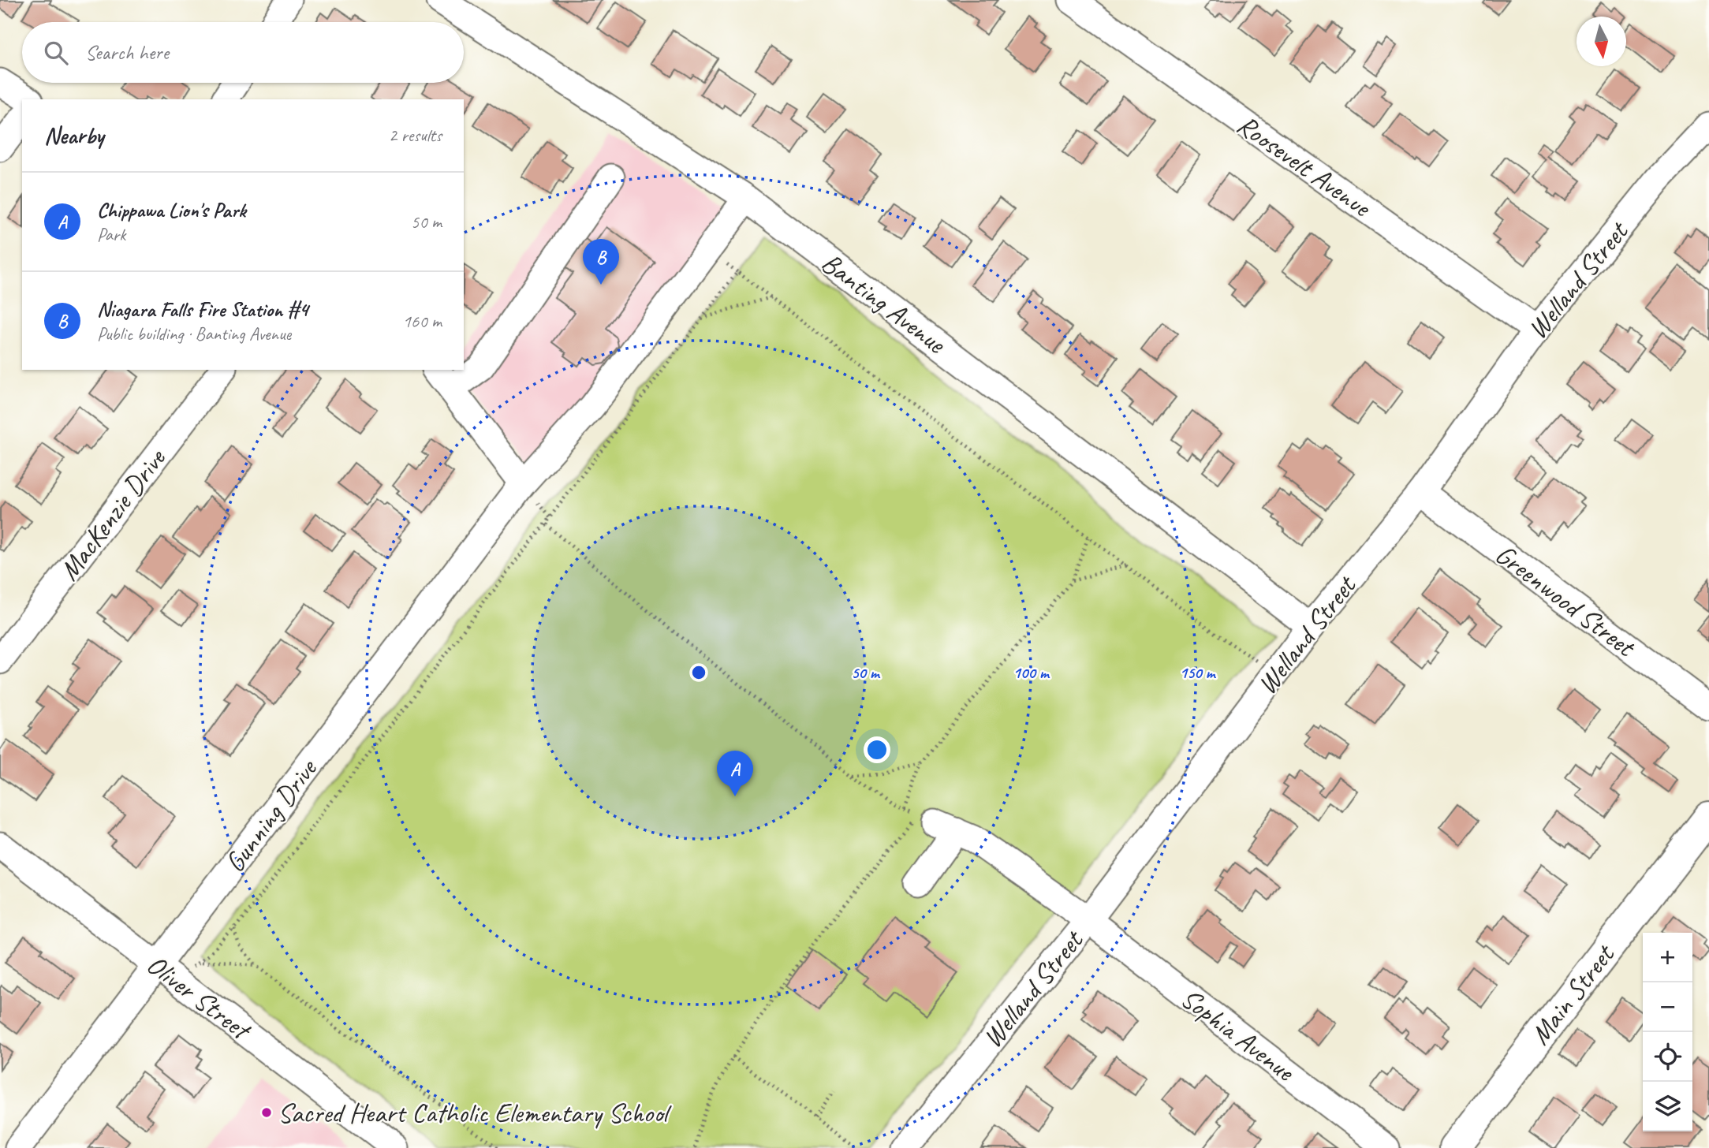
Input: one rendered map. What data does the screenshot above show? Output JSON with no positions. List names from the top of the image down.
{
  "streets": {
    "main road": ["Main Street"],
    "street": [
      "Roosevelt Avenue",
      "Welland Street",
      "Banting Avenue",
      "MacKenzie Drive",
      "Greenwood Street",
      "Gunning Drive",
      "Oliver Street",
      "Sophia Avenue"
    ]
  },
  "crossings": [
    ["Roosevelt Avenue", "Welland Street"],
    ["Welland Street", "Banting Avenue"],
    ["Welland Street", "Greenwood Street"],
    ["Welland Street", "Sophia Avenue"],
    ["Banting Avenue", "Gunning Drive"],
    ["Gunning Drive", "Oliver Street"]
  ],
  "places": ["Sacred Heart Catholic Elementary School"],
  "north": "bottom",
  "page": {
    "search": "Search here",
    "heading": ["Nearby", "2 results"],
    "list": [
      {
        "mark": "A",
        "name": "Chippawa Lion's Park",
        "note": "Park",
        "value": "50 m"
      },
      {
        "mark": "B",
        "name": "Niagara Falls Fire Station #4",
        "note": "Public building · Banting Avenue",
        "value": "160 m"
      }
    ],
    "pins": ["B", "A"],
    "map_buttons": ["+", "−"]
  },
  "rings": ["50 m", "100 m", "150 m"]
}
